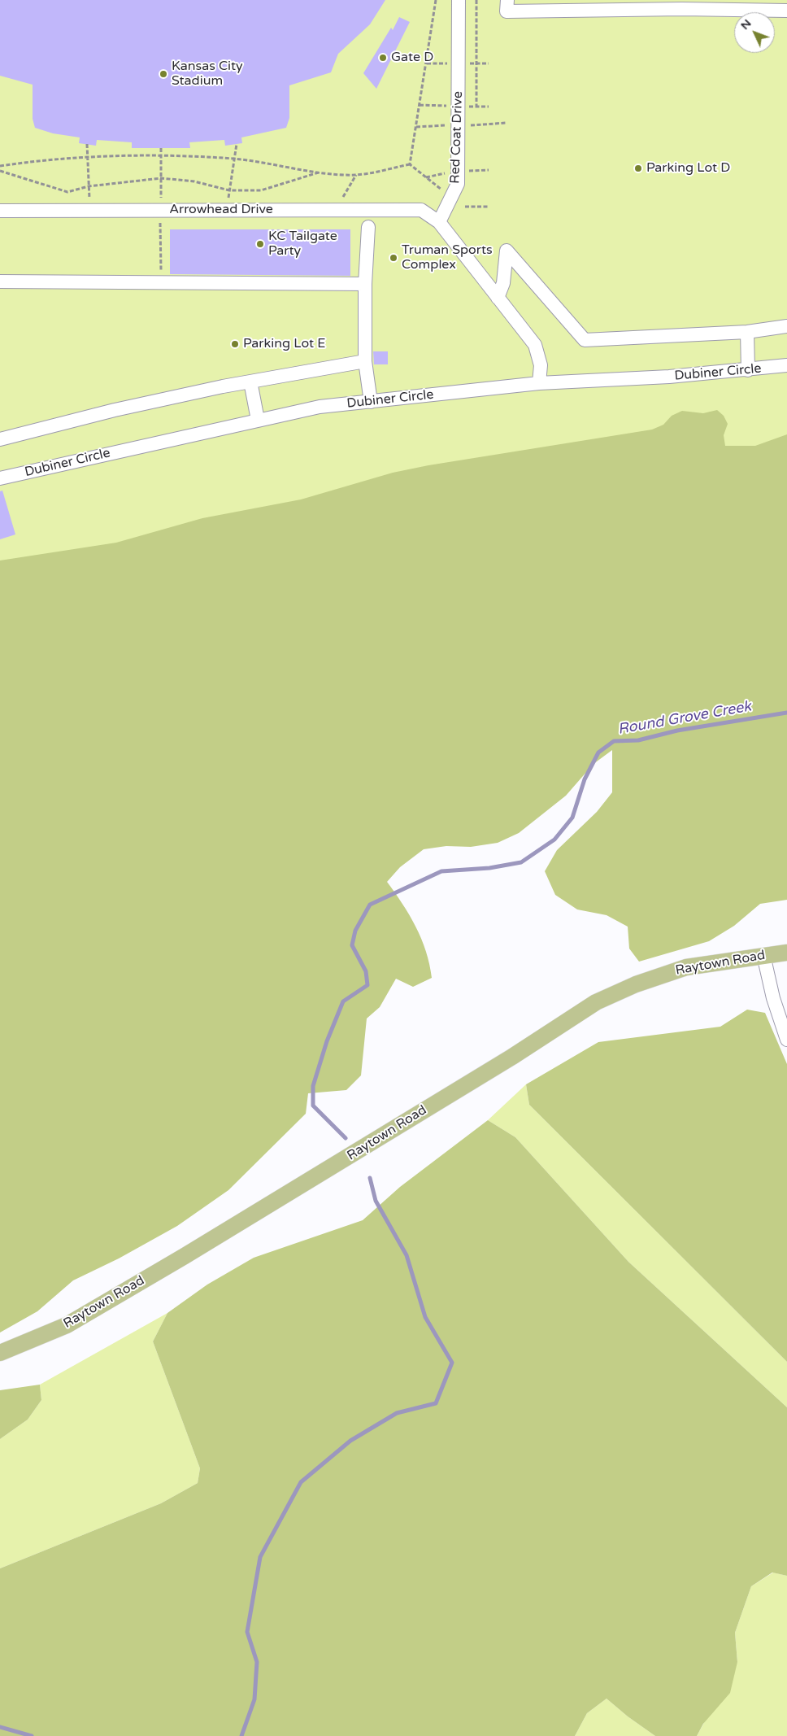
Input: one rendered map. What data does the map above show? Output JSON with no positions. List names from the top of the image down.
{
  "streets": {
    "main road": ["Raytown Road"],
    "street": ["Red Coat Drive", "Arrowhead Drive", "Dubiner Circle"]
  },
  "crossings": [
    ["Red Coat Drive", "Arrowhead Drive"]
  ],
  "water": ["Round Grove Creek"],
  "places": [
    "Gate D",
    "Kansas City Stadium",
    "Parking Lot D",
    "KC Tailgate Party",
    "Truman Sports Complex",
    "Parking Lot E"
  ],
  "north": "top left"
}
